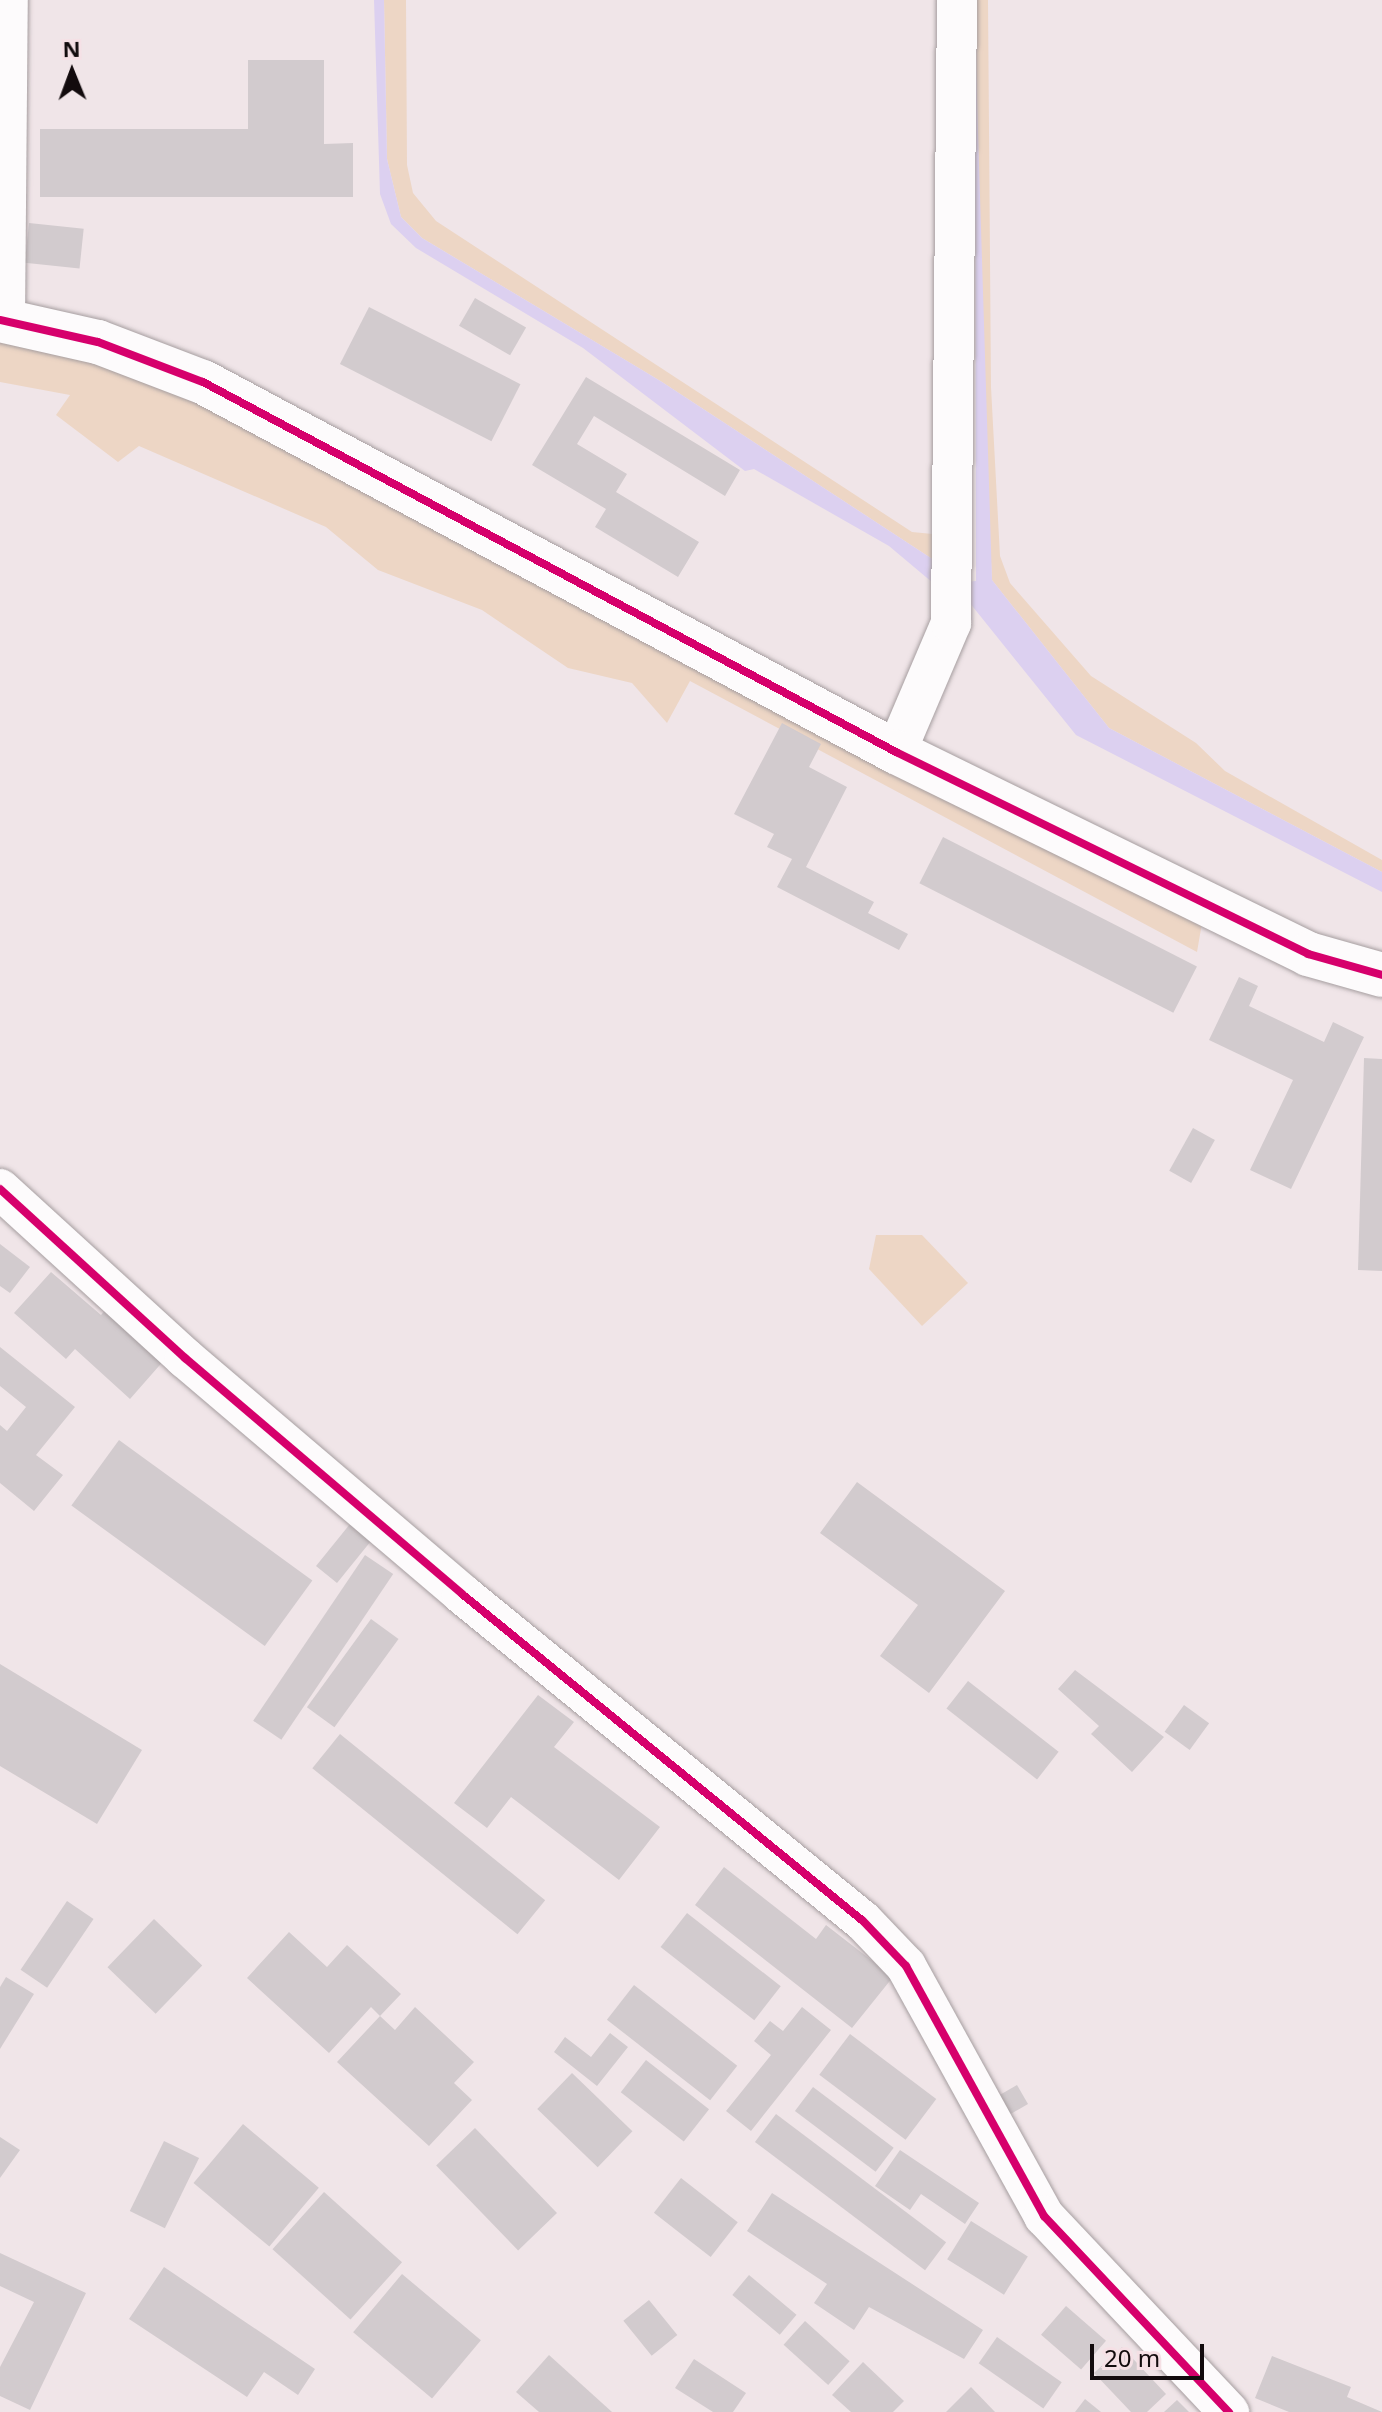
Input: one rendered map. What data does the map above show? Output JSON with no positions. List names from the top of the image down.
{
  "scale_bar": "20 m",
  "north": "top"
}
